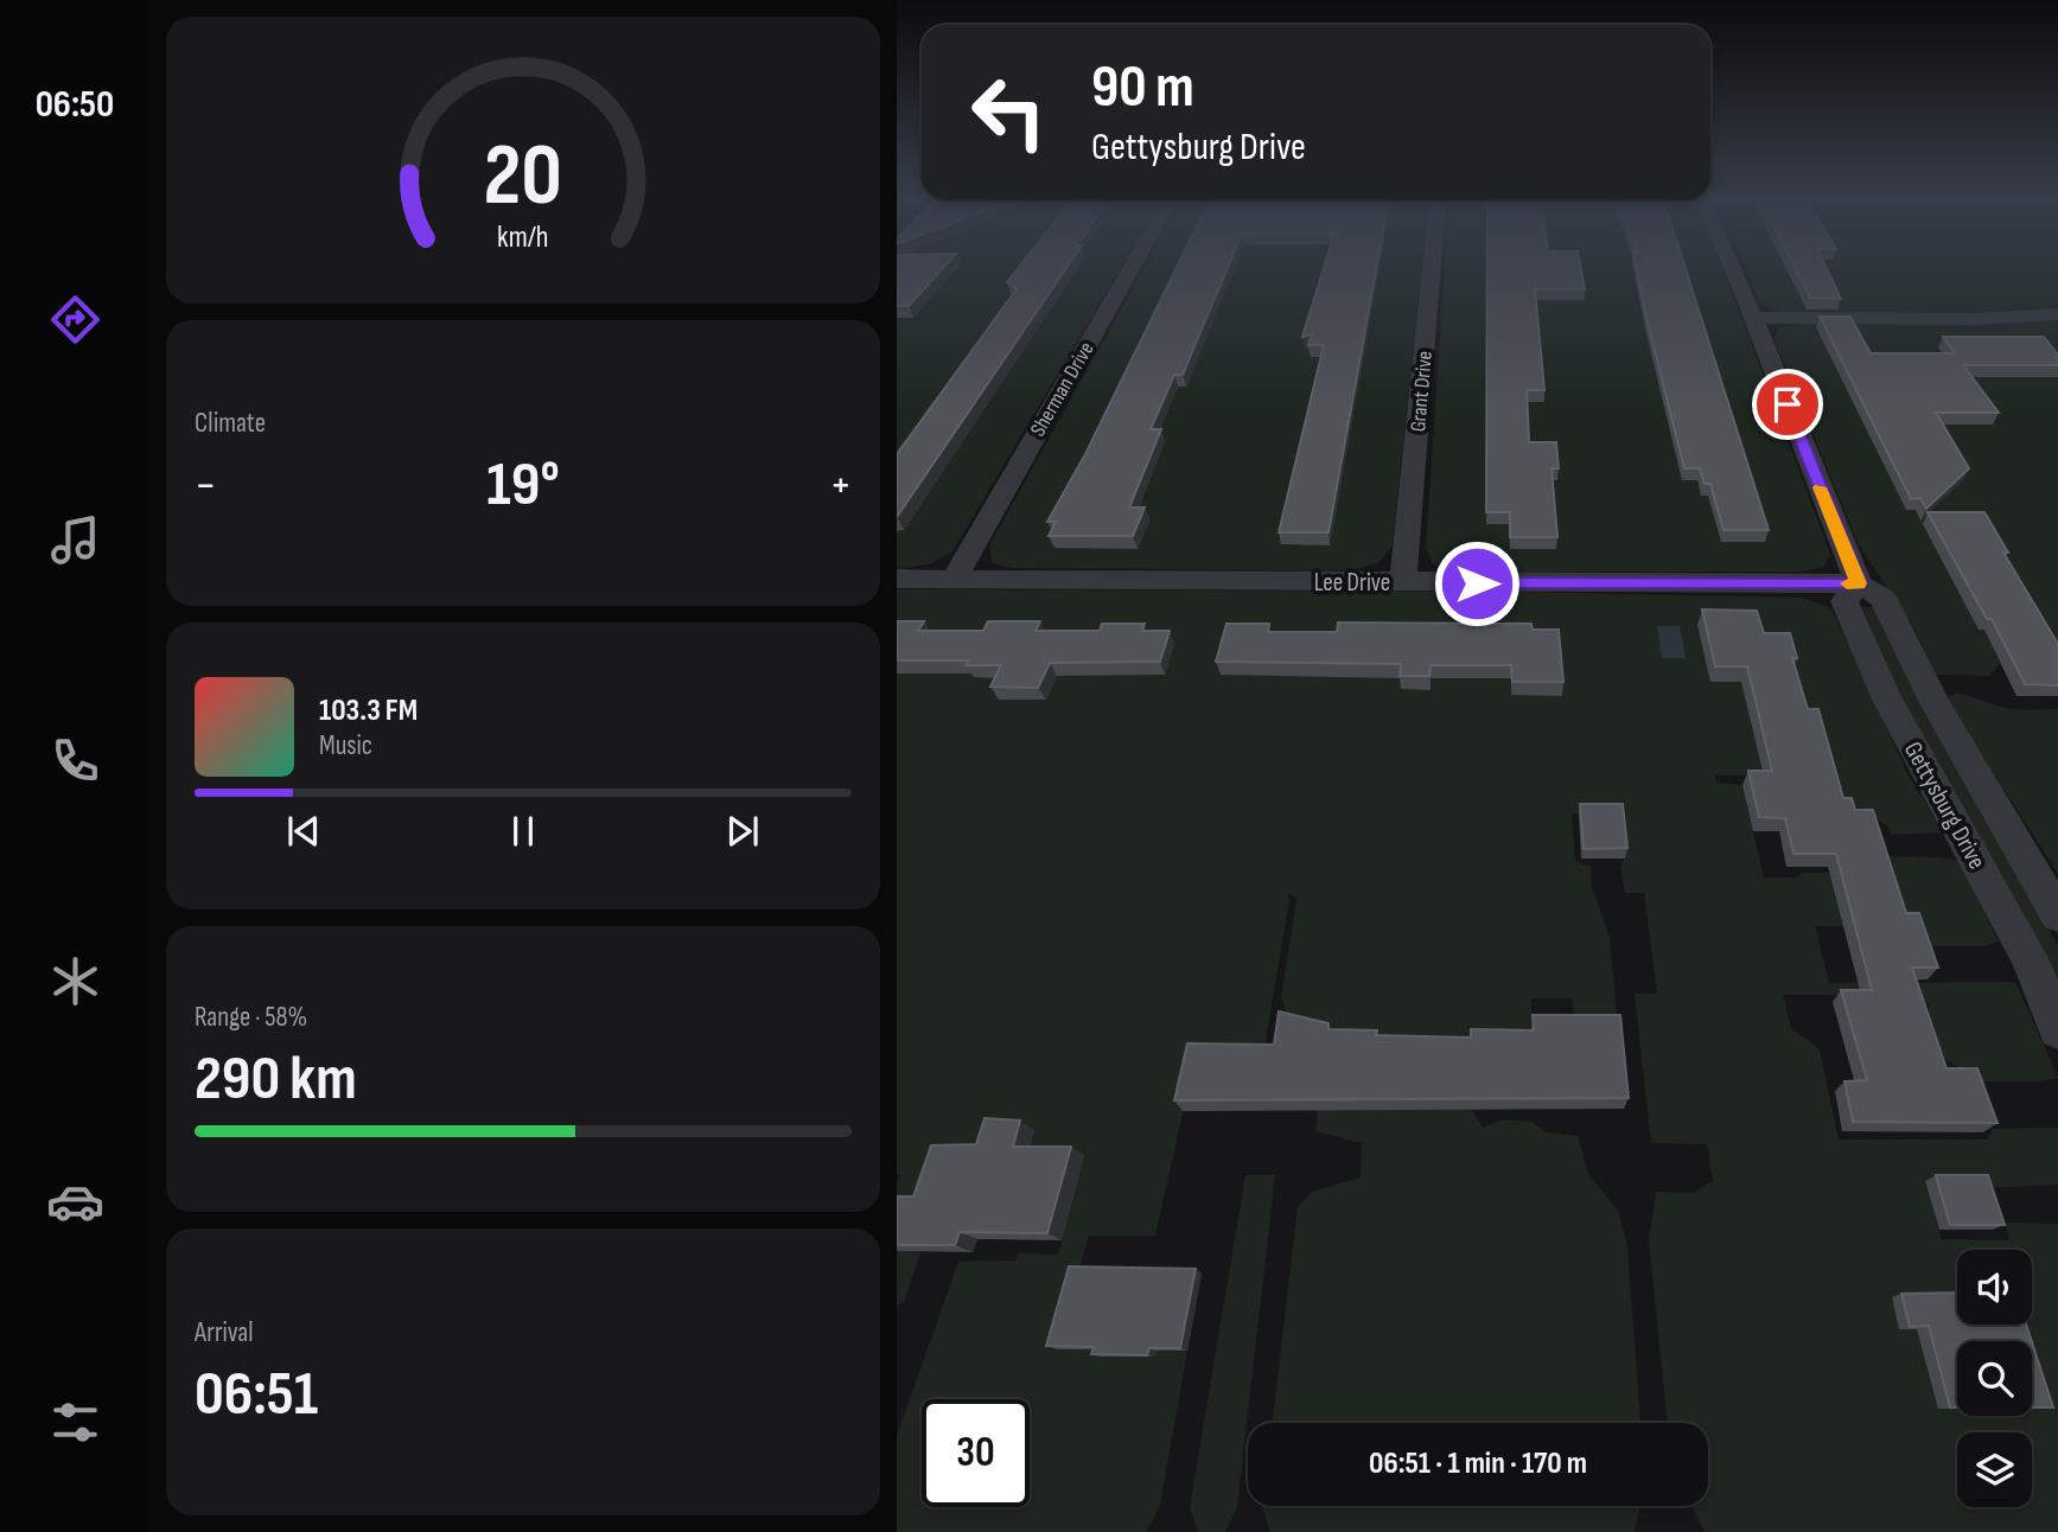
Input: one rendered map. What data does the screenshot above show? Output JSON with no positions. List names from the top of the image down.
{
  "streets": {
    "street": [
      "Sherman Drive",
      "Grant Drive",
      "Lee Drive",
      "Gettysburg Drive"
    ]
  },
  "crossings": [
    ["Sherman Drive", "Lee Drive"],
    ["Grant Drive", "Lee Drive"],
    ["Lee Drive", "Gettysburg Drive"]
  ],
  "page": {
    "tabs": "06:50",
    "turn": ["90 m", "Gettysburg Drive"],
    "tile": [
      "Climate",
      ["Range · 58%", "290 km"],
      ["Arrival", "06:51"]
    ],
    "heat": ["−", "19°", "+"],
    "song": ["103.3 FM", "Music"],
    "limit": "30",
    "trip": "06:51 · 1 min · 170 m",
    "gauge": ["20", "km/h"]
  }
}
